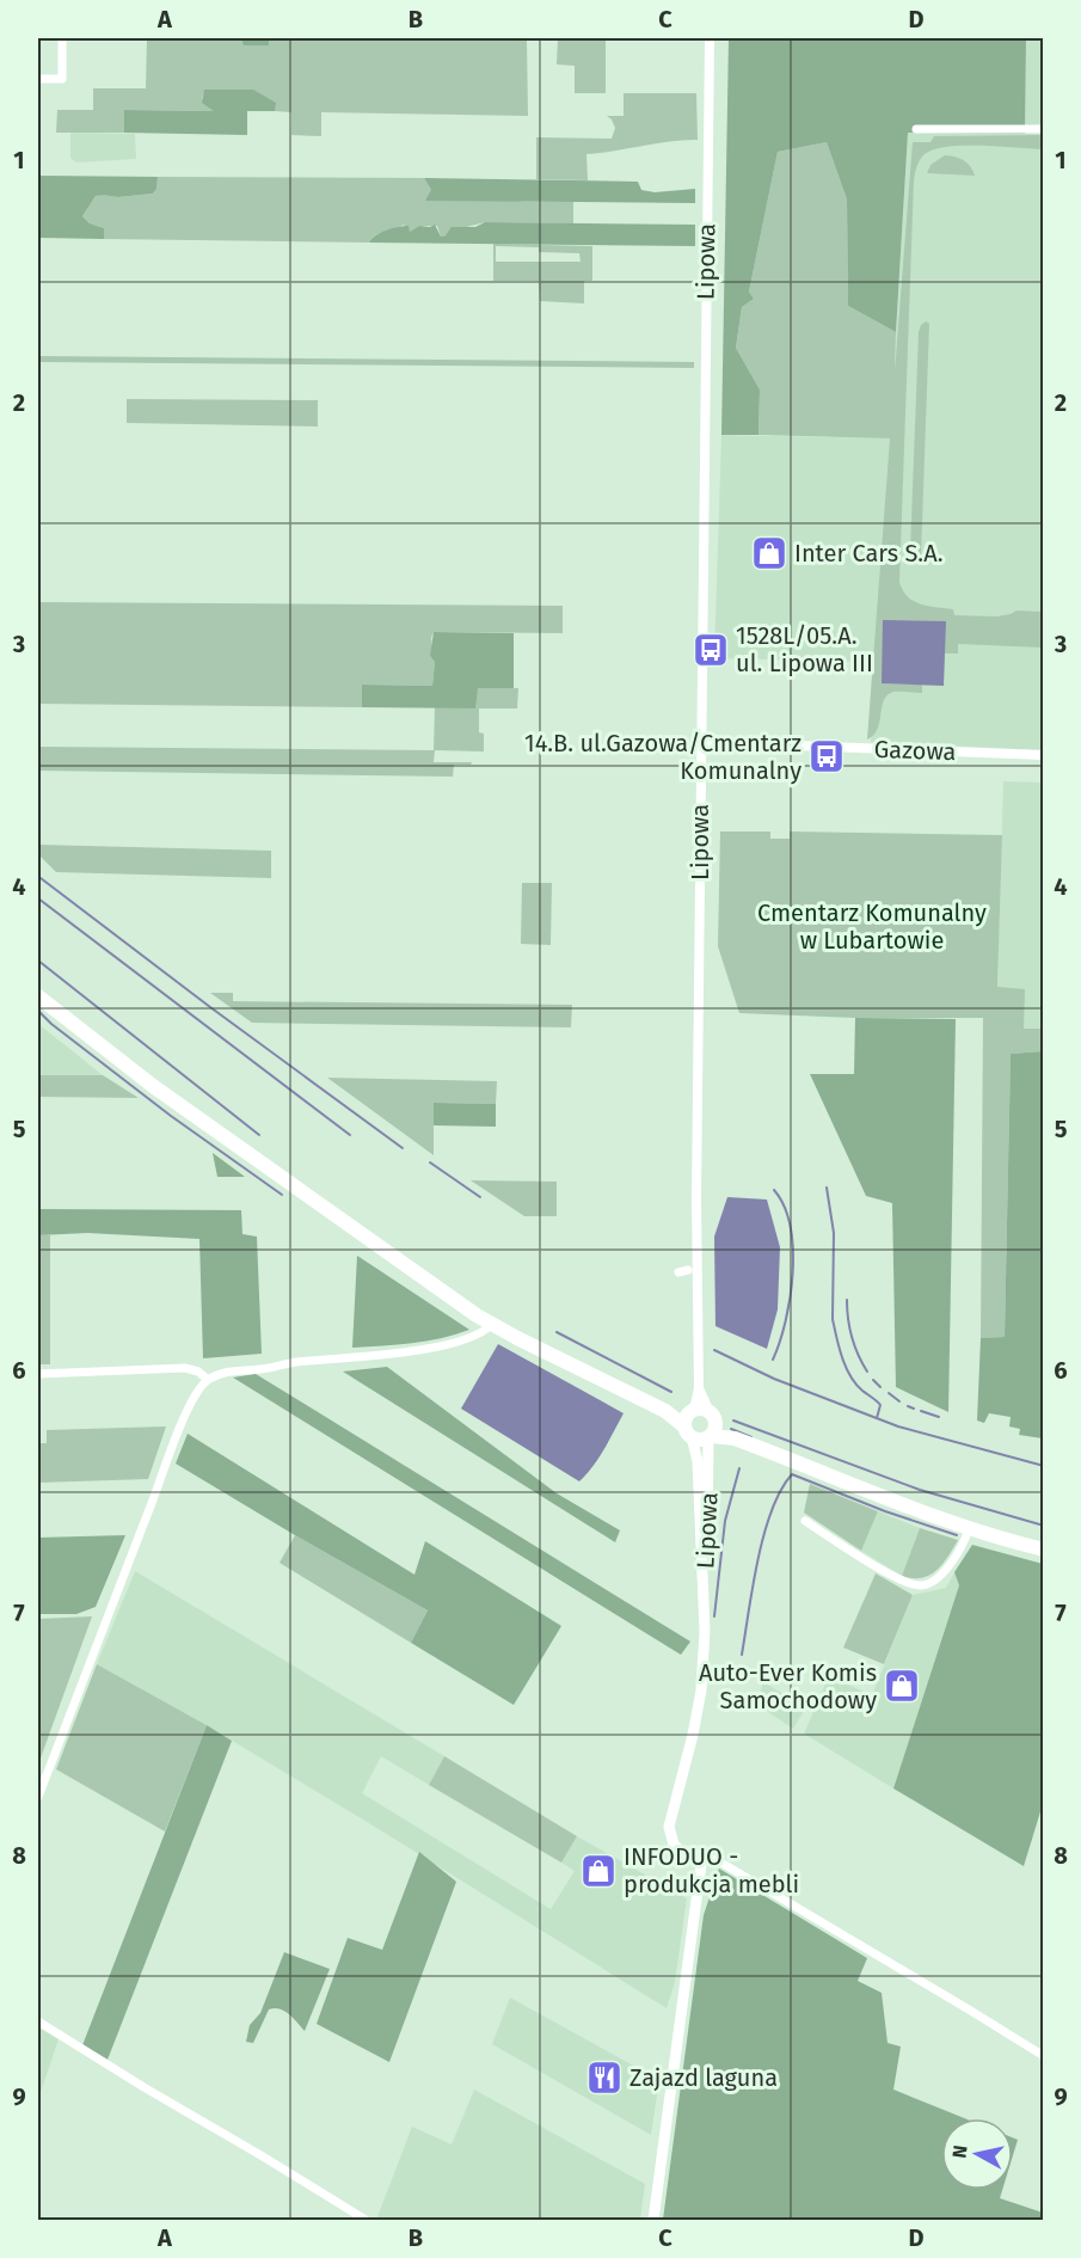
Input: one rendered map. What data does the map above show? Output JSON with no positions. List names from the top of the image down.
{
  "streets": {
    "main road": ["Lipowa"],
    "street": ["Gazowa"]
  },
  "crossings": [
    ["Lipowa", "Gazowa"]
  ],
  "parks": ["Cmentarz Komunalny w Lubartowie"],
  "places": {
    "shop": ["Inter Cars S.A.", "Auto-Ever Komis Samochodowy", "INFODUO - produkcja mebli"],
    "bus stop": ["1528L/05.A. ul. Lipowa III", "14.B. ul.Gazowa/Cmentarz Komunalny"],
    "restaurant": ["Zajazd laguna"]
  },
  "north": "left",
  "grid": {
    "columns": [
      "A",
      "B",
      "C",
      "D"
    ],
    "rows": [
      "1",
      "2",
      "3",
      "4",
      "5",
      "6",
      "7",
      "8",
      "9"
    ]
  }
}
